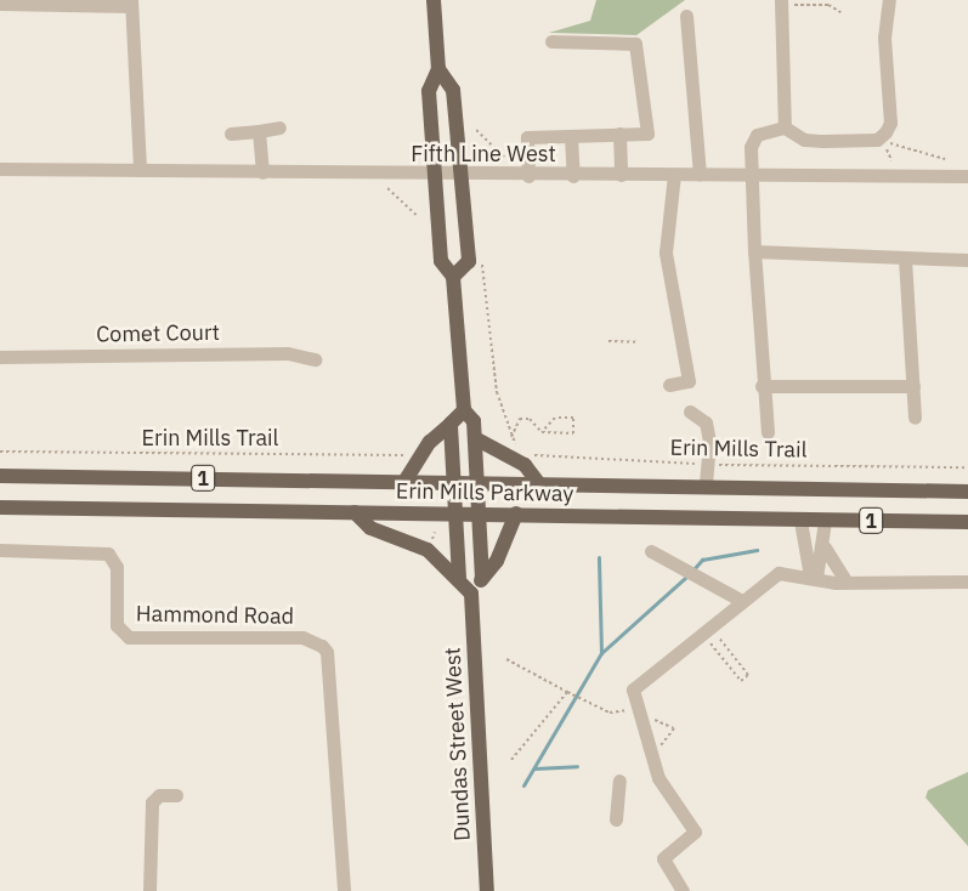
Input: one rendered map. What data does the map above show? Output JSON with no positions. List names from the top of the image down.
{
  "streets": {
    "main road": ["1", "Erin Mills Parkway", "Dundas Street West"],
    "street": ["Fifth Line West", "Comet Court", "Hammond Road"],
    "path": ["Erin Mills Trail"]
  }
}
